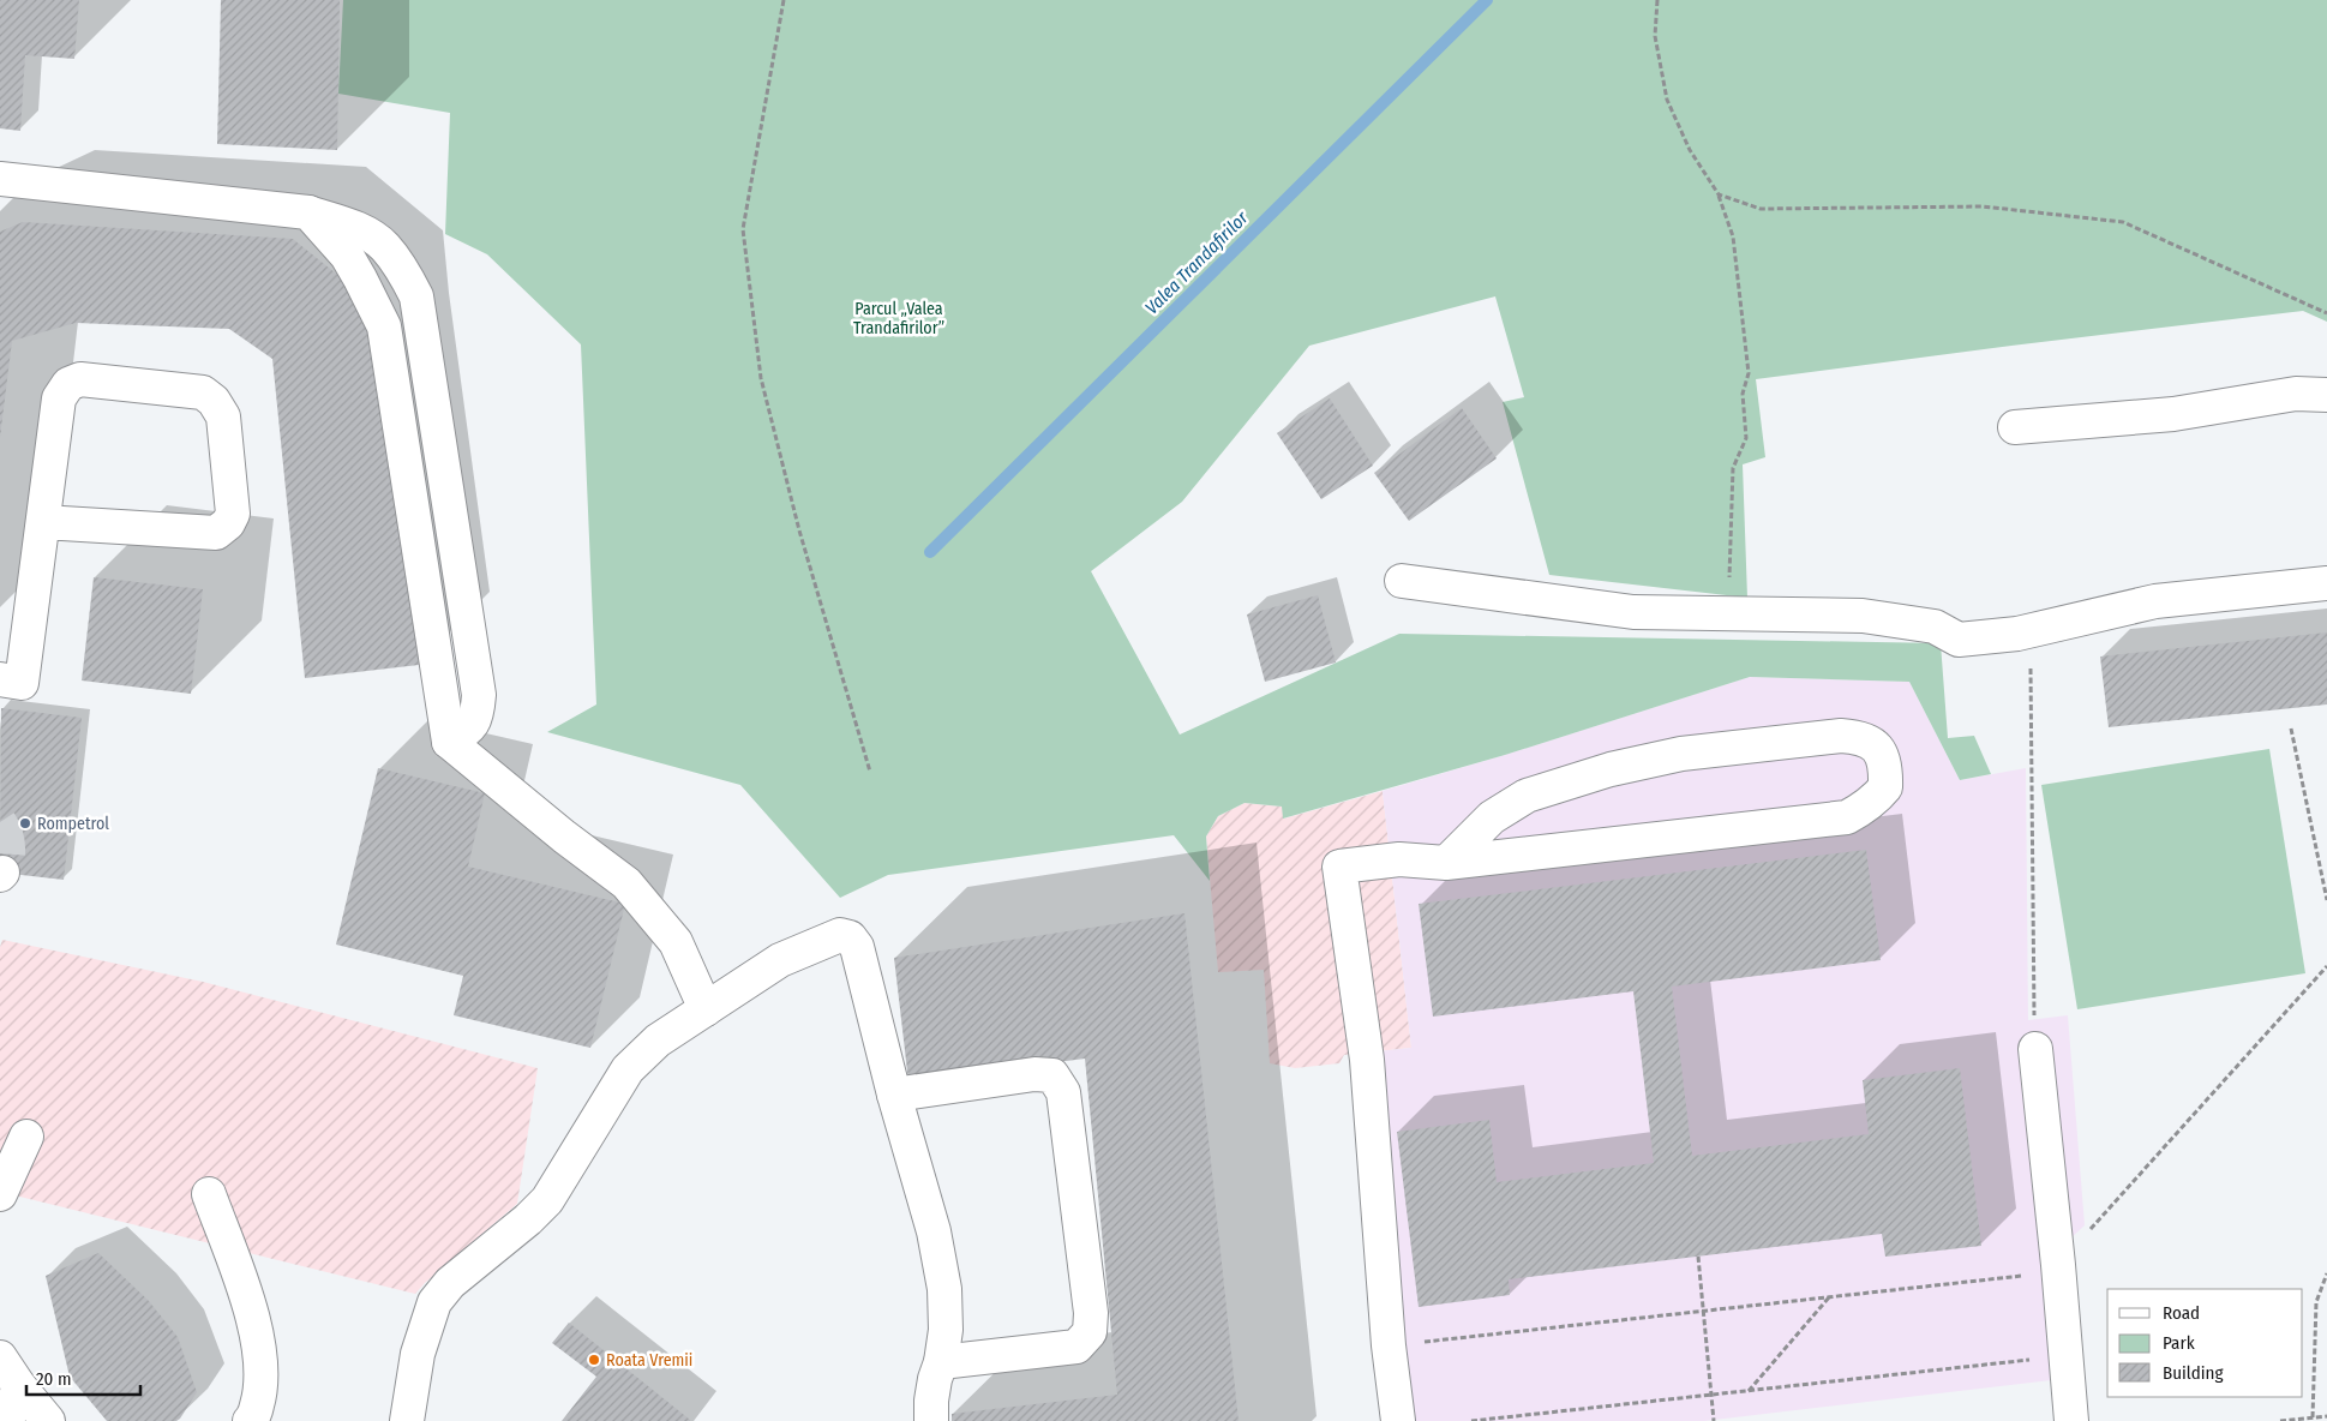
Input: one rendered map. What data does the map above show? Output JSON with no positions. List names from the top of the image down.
{
  "water": ["Valea Trandafirilor"],
  "parks": ["Parcul „Valea Trandafirilor”"],
  "places": ["Rompetrol", "Roata Vremii"],
  "legend": ["Road", "Park", "Building"],
  "scale_bar": "20 m"
}
